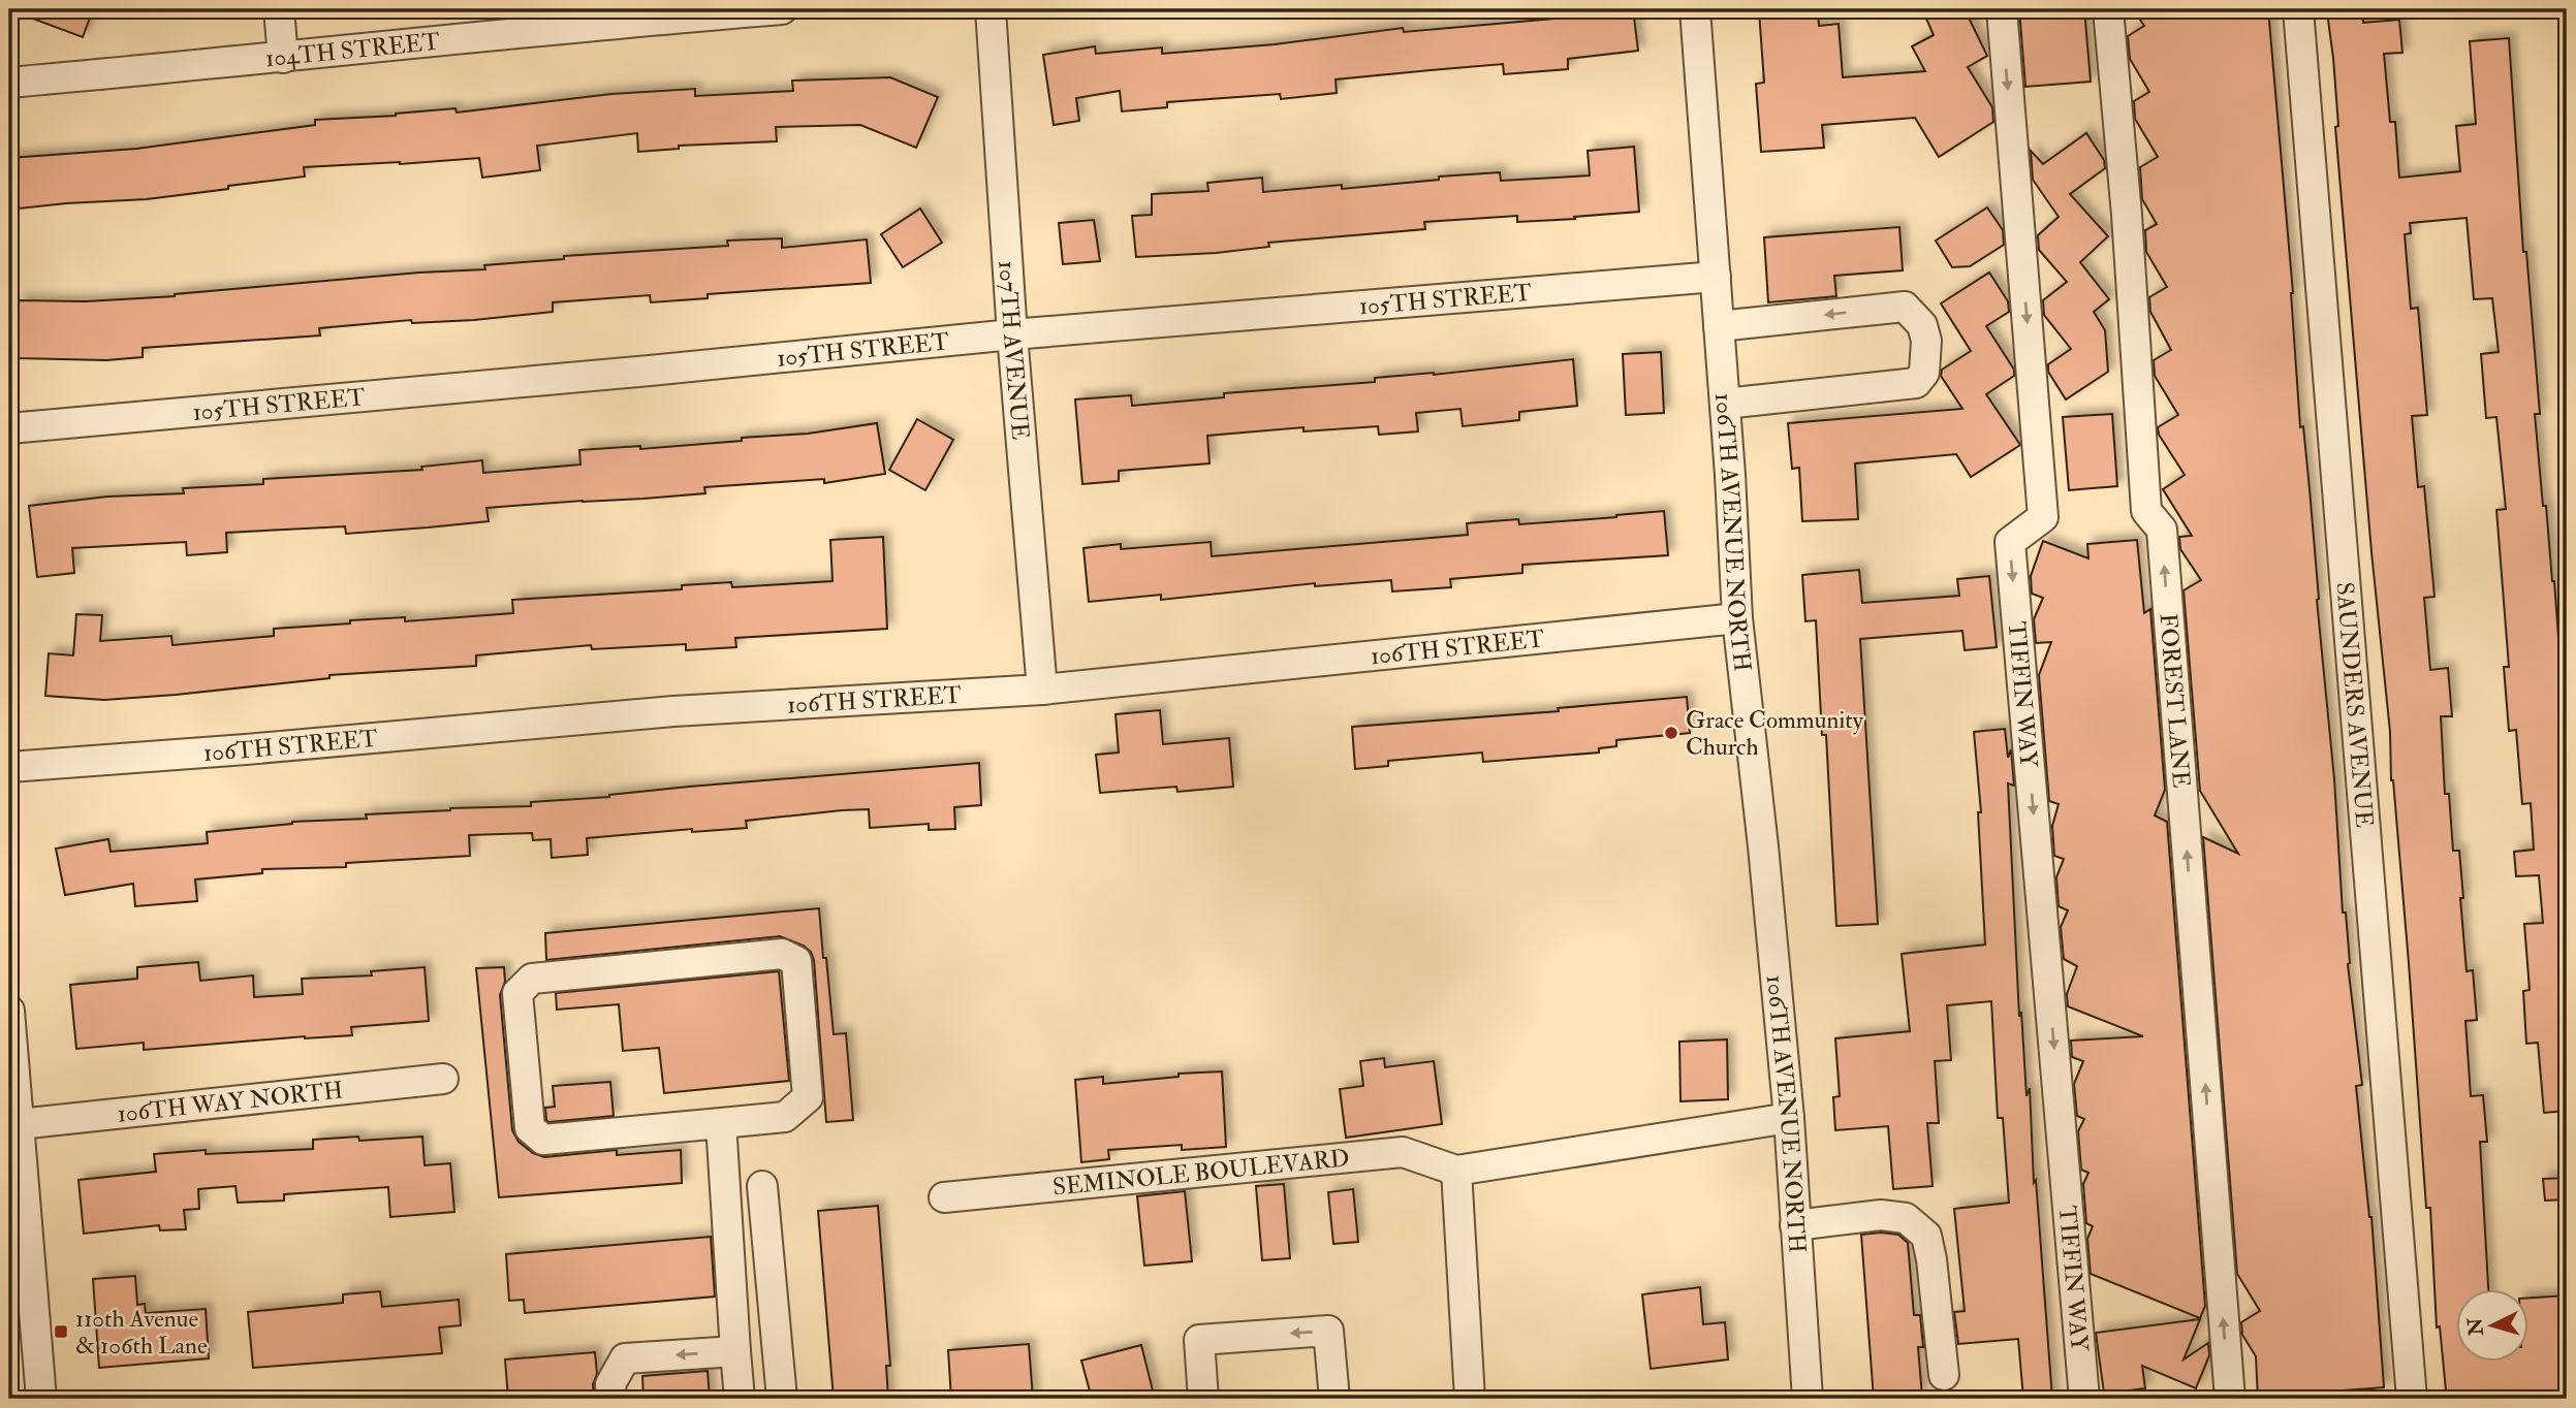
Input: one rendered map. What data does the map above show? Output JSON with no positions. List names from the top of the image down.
{
  "streets": {
    "street": [
      "104TH STREET",
      "105TH STREET",
      "107TH AVENUE",
      "106TH AVENUE NORTH",
      "106TH STREET",
      "TIFFIN WAY",
      "FOREST LANE",
      "SAUNDERS AVENUE",
      "106TH WAY NORTH",
      "SEMINOLE BOULEVARD"
    ]
  },
  "crossings": [
    ["105TH STREET", "107TH AVENUE"],
    ["105TH STREET", "106TH AVENUE NORTH"],
    ["107TH AVENUE", "106TH STREET"],
    ["106TH AVENUE NORTH", "106TH STREET"],
    ["106TH AVENUE NORTH", "SEMINOLE BOULEVARD"]
  ],
  "one_way": ["TIFFIN WAY", "FOREST LANE"],
  "places": {
    "other": ["Grace Community Church"],
    "transit": ["110th Avenue & 106th Lane"]
  },
  "north": "left"
}
